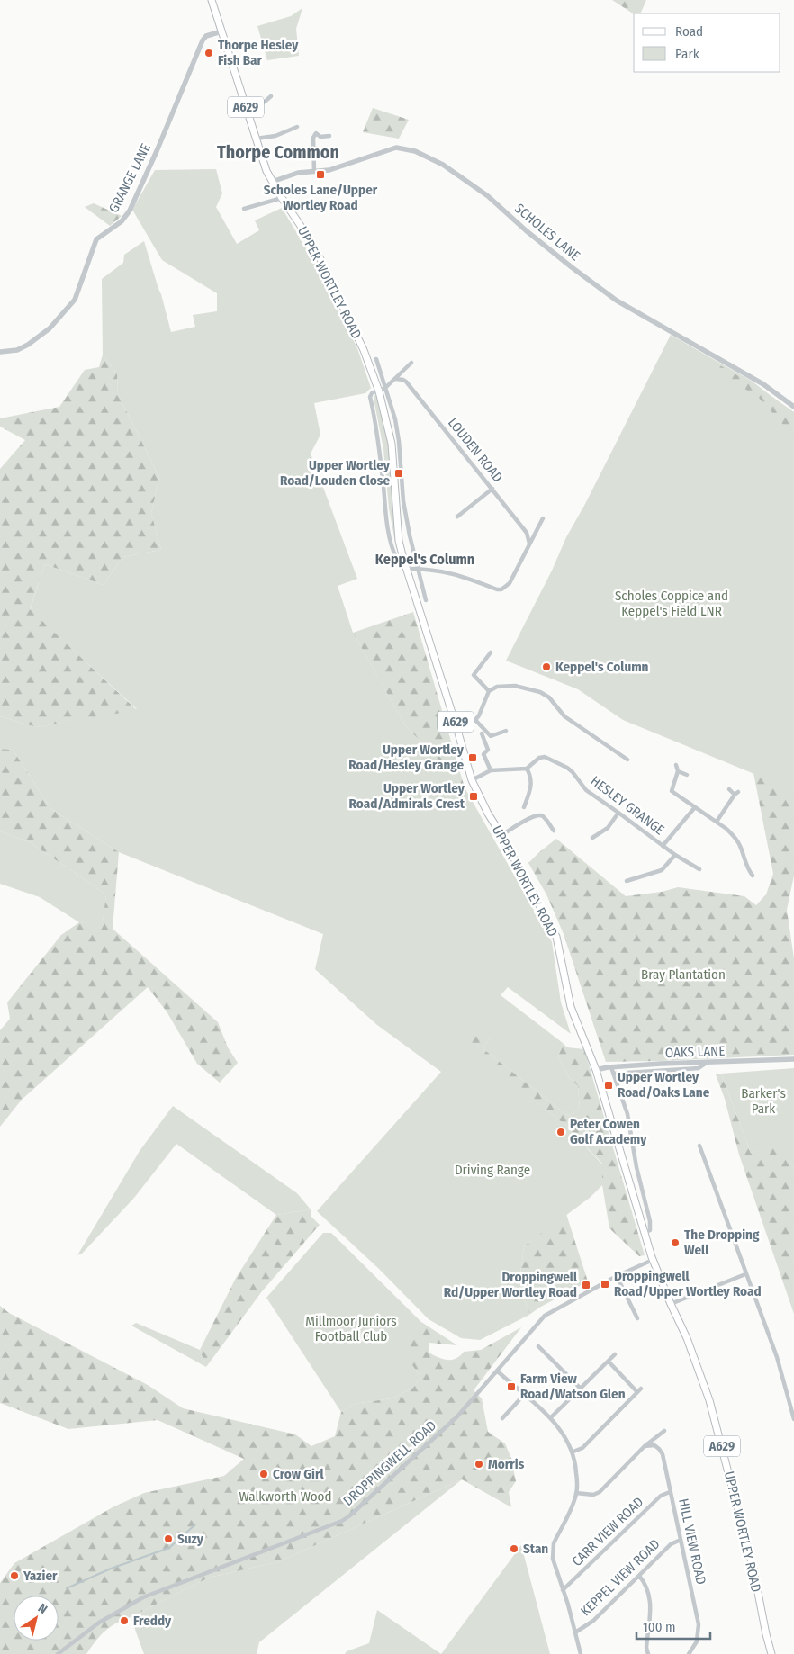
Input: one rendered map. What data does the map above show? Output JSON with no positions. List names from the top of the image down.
{
  "streets": {
    "main road": ["A629", "UPPER WORTLEY ROAD"],
    "street": [
      "GRANGE LANE",
      "SCHOLES LANE",
      "LOUDEN ROAD",
      "HESLEY GRANGE",
      "OAKS LANE",
      "DROPPINGWELL ROAD",
      "CARR VIEW ROAD",
      "HILL VIEW ROAD",
      "KEPPEL VIEW ROAD"
    ]
  },
  "crossings": [
    ["GRANGE LANE", "UPPER WORTLEY ROAD"],
    ["SCHOLES LANE", "UPPER WORTLEY ROAD"],
    ["UPPER WORTLEY ROAD", "HESLEY GRANGE"],
    ["UPPER WORTLEY ROAD", "OAKS LANE"],
    ["UPPER WORTLEY ROAD", "DROPPINGWELL ROAD"],
    ["CARR VIEW ROAD", "HILL VIEW ROAD"],
    ["HILL VIEW ROAD", "KEPPEL VIEW ROAD"]
  ],
  "districts": ["Thorpe Common", "Keppel's Column"],
  "parks": [
    "Scholes Coppice and Keppel's Field LNR",
    "Bray Plantation",
    "Barker's Park",
    "Driving Range",
    "Millmoor Juniors Football Club",
    "Walkworth Wood"
  ],
  "places": {
    "other": [
      "Thorpe Hesley Fish Bar",
      "Keppel's Column",
      "Peter Cowen Golf Academy",
      "The Dropping Well",
      "Morris",
      "Crow Girl",
      "Suzy",
      "Stan",
      "Yazier",
      "Freddy"
    ],
    "transit": [
      "Scholes Lane/Upper Wortley Road",
      "Upper Wortley Road/Louden Close",
      "Upper Wortley Road/Hesley Grange",
      "Upper Wortley Road/Admirals Crest",
      "Upper Wortley Road/Oaks Lane",
      "Droppingwell Road/Upper Wortley Road",
      "Droppingwell Rd/Upper Wortley Road",
      "Farm View Road/Watson Glen"
    ]
  },
  "legend": ["Road", "Park"],
  "scale_bar": "100 m",
  "north": "top right"
}
